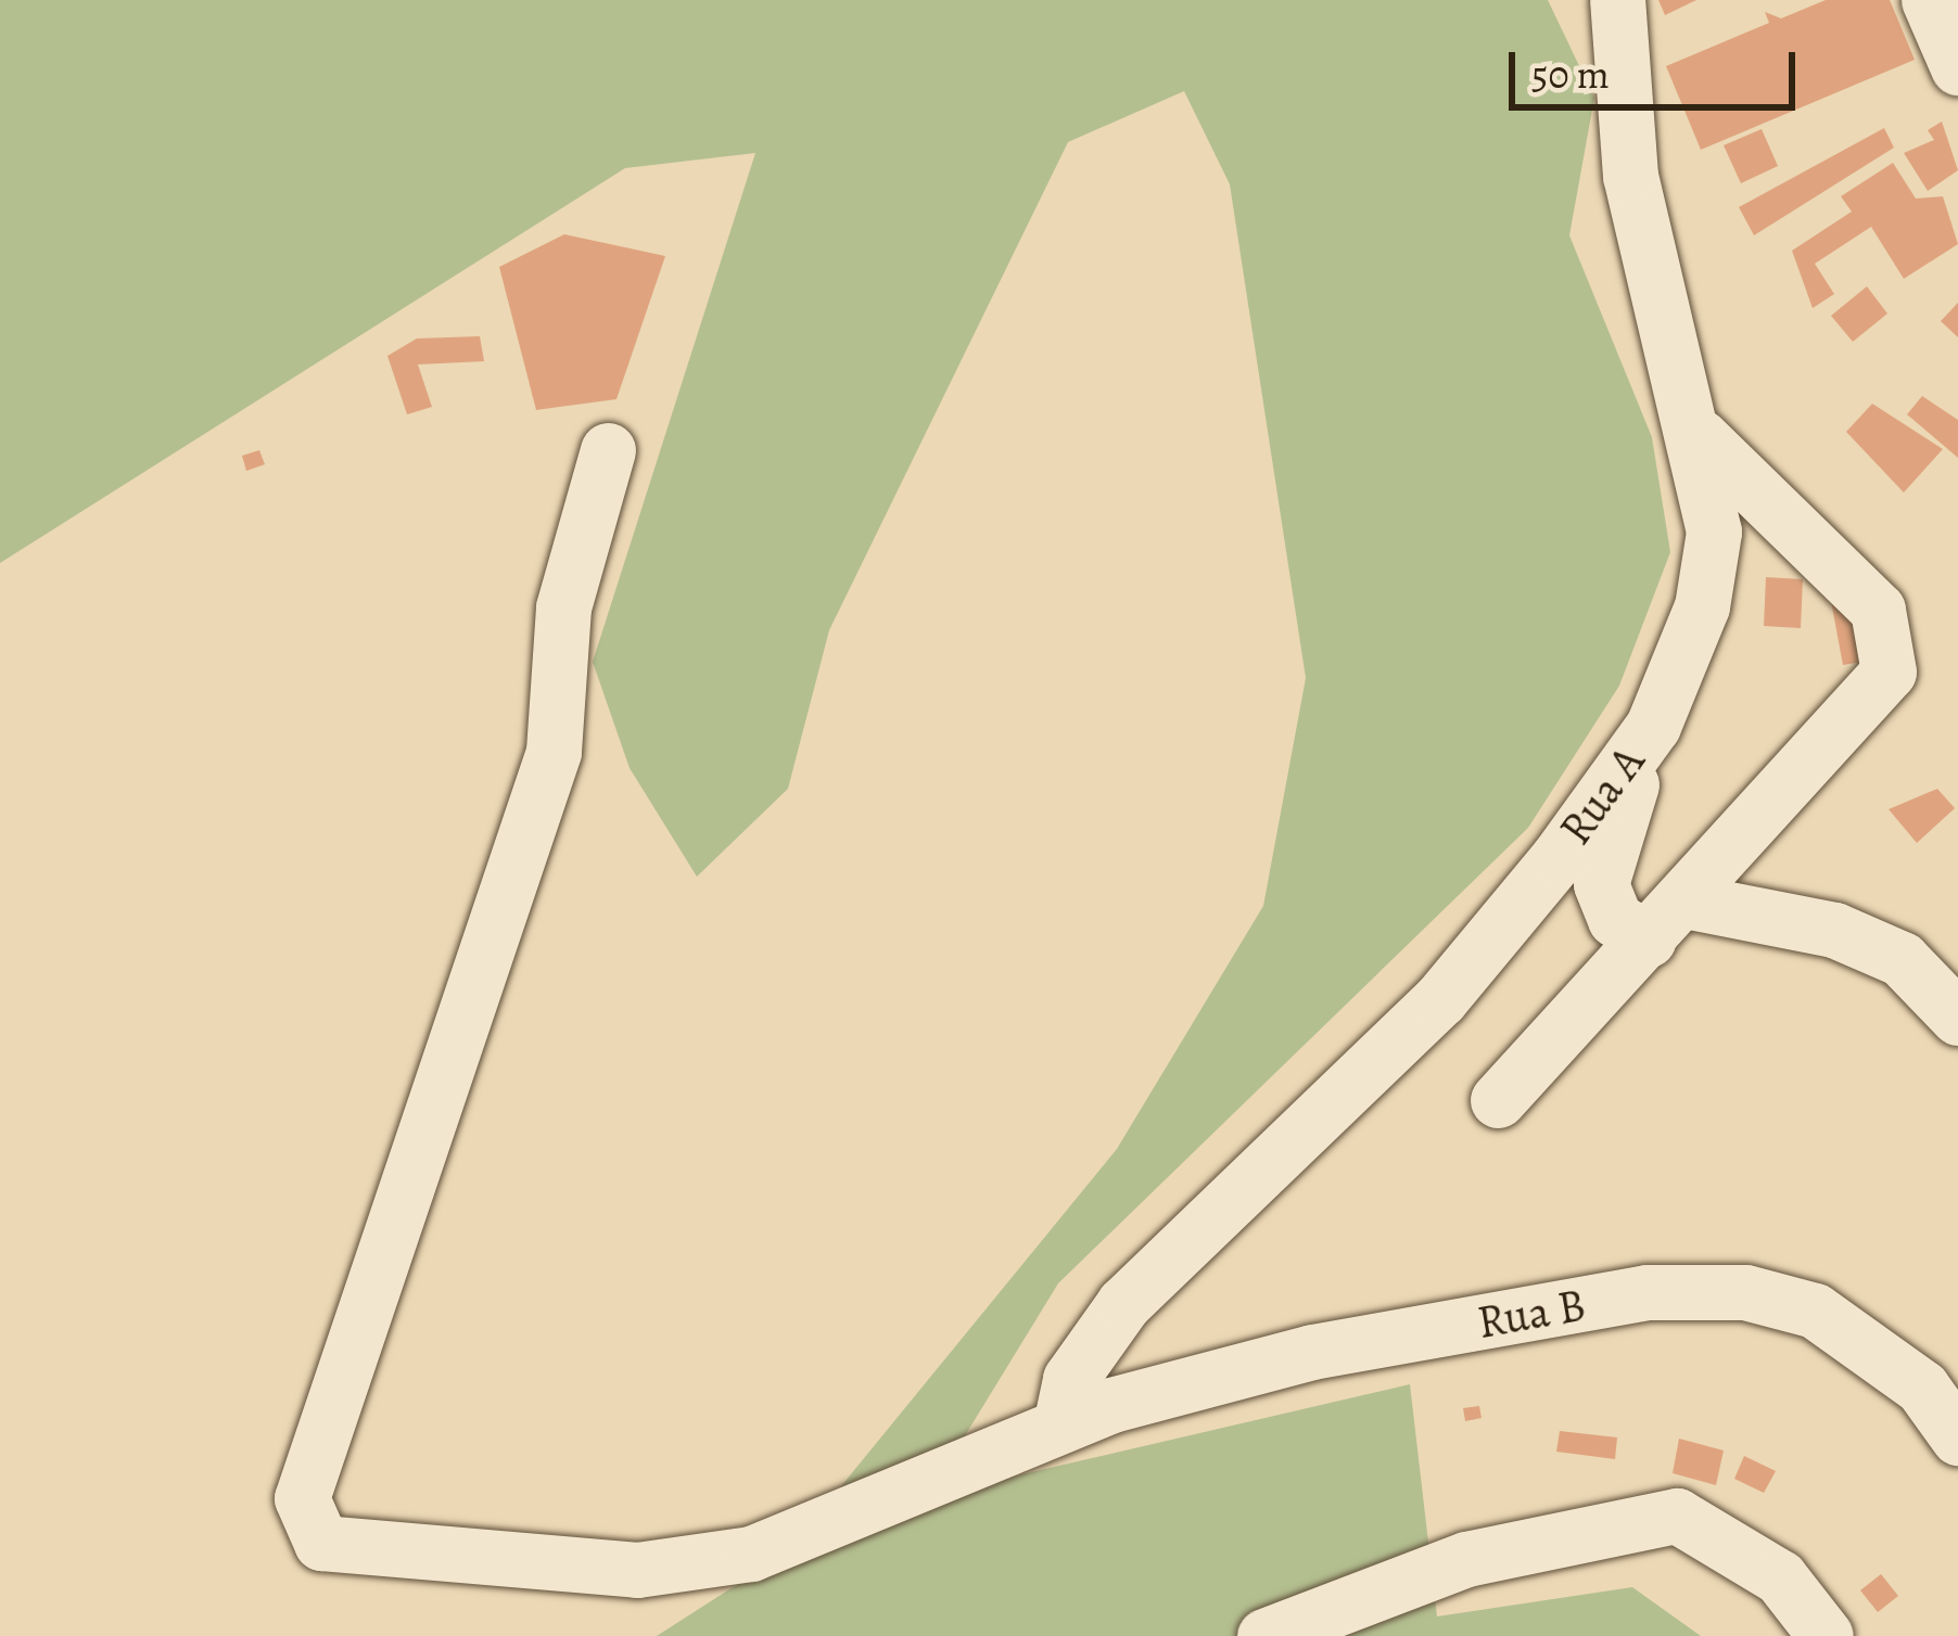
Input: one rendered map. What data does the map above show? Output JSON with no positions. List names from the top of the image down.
{
  "streets": {
    "street": ["Rua A", "Rua B"]
  },
  "crossings": [
    ["Rua A", "Rua B"]
  ],
  "scale_bar": "50 m"
}
